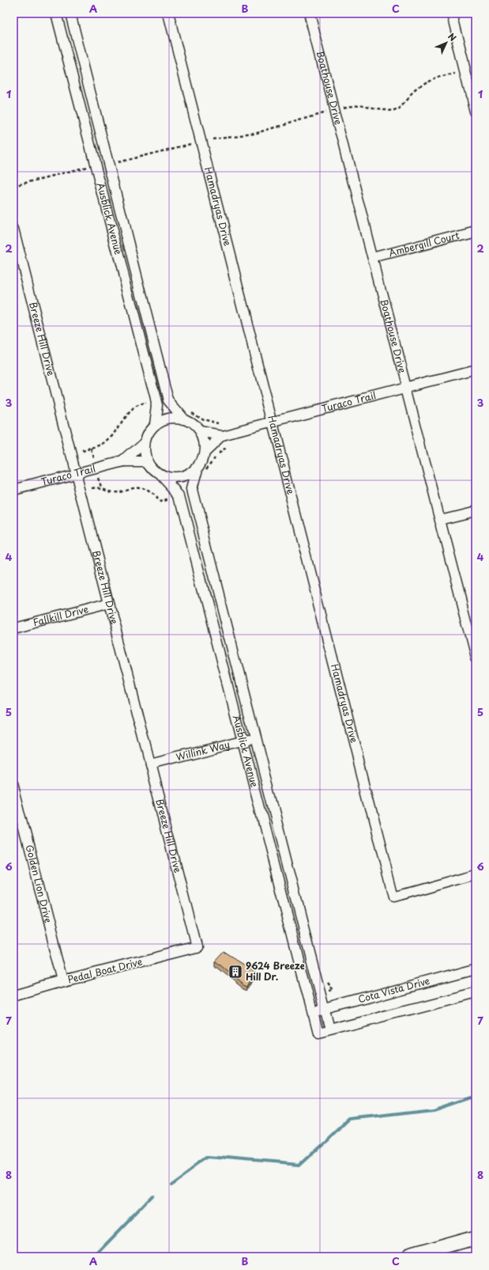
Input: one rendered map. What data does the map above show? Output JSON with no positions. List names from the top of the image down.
{
  "streets": {
    "street": [
      "Boathouse Drive",
      "Hamadryas Drive",
      "Ausblick Avenue",
      "Ambergill Court",
      "Breeze Hill Drive",
      "Turaco Trail",
      "Fallkill Drive",
      "Willink Way",
      "Golden Lion Drive",
      "Pedal Boat Drive",
      "Cota Vista Drive"
    ]
  },
  "crossings": [
    ["Boathouse Drive", "Ambergill Court"],
    ["Boathouse Drive", "Turaco Trail"],
    ["Hamadryas Drive", "Turaco Trail"],
    ["Ausblick Avenue", "Turaco Trail"],
    ["Ausblick Avenue", "Willink Way"],
    ["Ausblick Avenue", "Cota Vista Drive"],
    ["Breeze Hill Drive", "Turaco Trail"],
    ["Breeze Hill Drive", "Fallkill Drive"],
    ["Breeze Hill Drive", "Willink Way"],
    ["Breeze Hill Drive", "Pedal Boat Drive"],
    ["Golden Lion Drive", "Pedal Boat Drive"]
  ],
  "places": {
    "building": ["9624 Breeze Hill Dr."]
  },
  "north": "top right",
  "grid": {
    "columns": ["A", "B", "C"],
    "rows": [
      "1",
      "2",
      "3",
      "4",
      "5",
      "6",
      "7",
      "8"
    ]
  }
}
